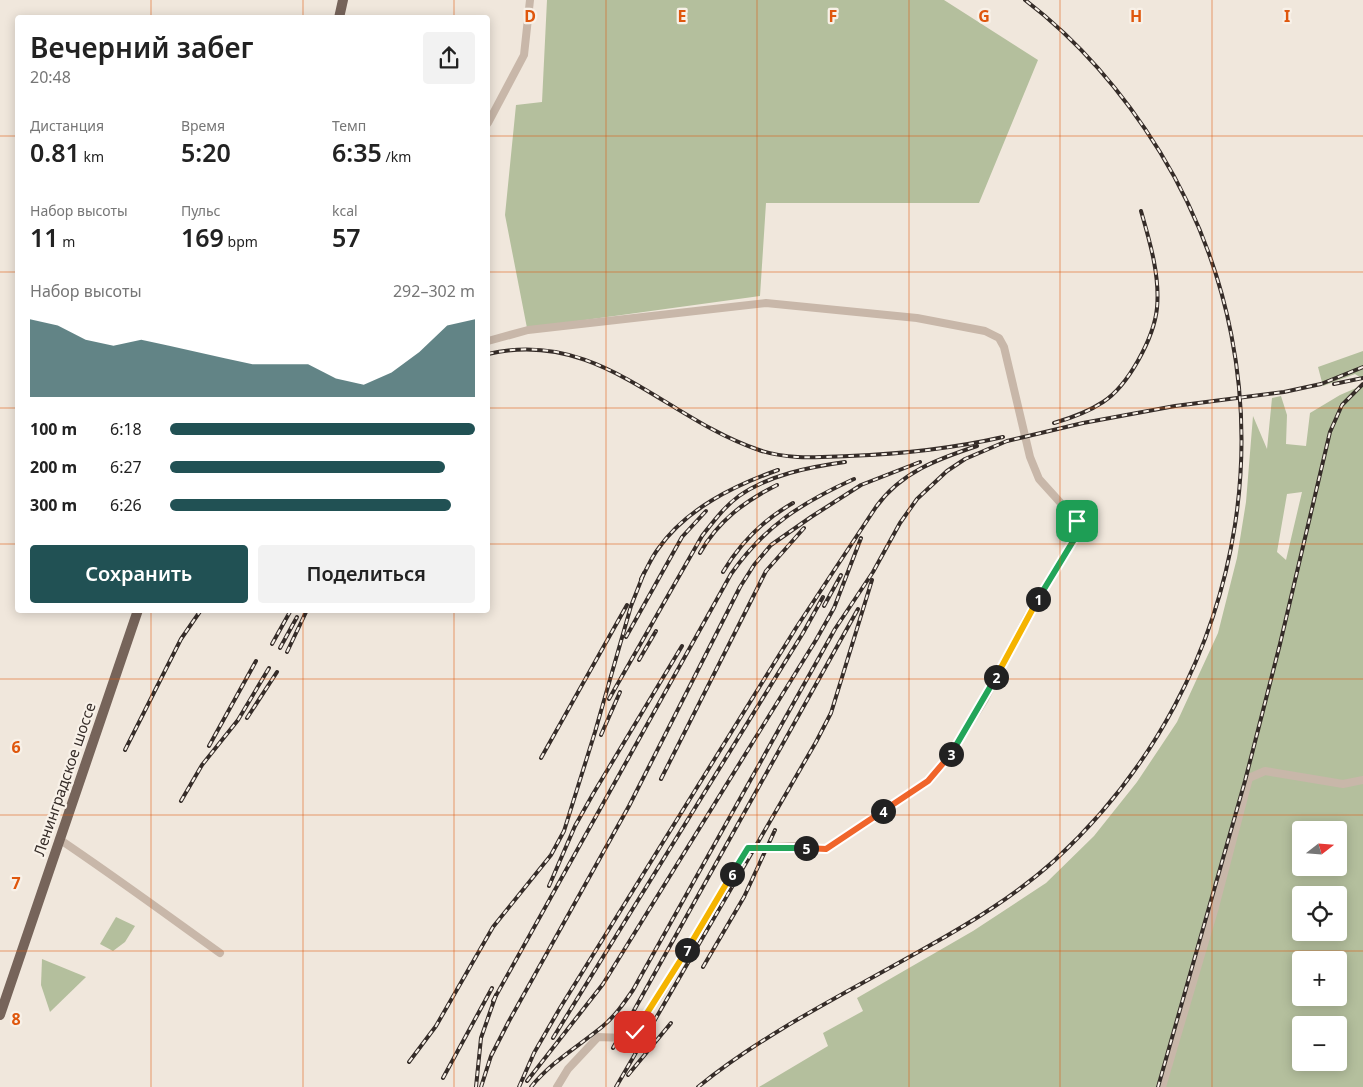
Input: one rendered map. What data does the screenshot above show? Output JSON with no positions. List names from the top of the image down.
{
  "streets": {
    "main road": ["Ленинградское шоссе"]
  },
  "north": "right",
  "page": {
    "heading": ["Вечерний забег", "20:48"],
    "stats": [
      ["Дистанция", "0.81 km"],
      ["Время", "5:20"],
      ["Темп", "6:35 /km"],
      ["Набор высоты", "11 m"],
      ["Пульс", "169 bpm"],
      ["kcal", "57"]
    ],
    "chart": ["Набор высоты", "292–302 m"],
    "list": [
      {
        "name": "100 m",
        "note": "6:18"
      },
      {
        "name": "200 m",
        "note": "6:27"
      },
      {
        "name": "300 m",
        "note": "6:26"
      }
    ],
    "buttons": ["Сохранить", "Поделиться"],
    "pins": [
      "1",
      "2",
      "3",
      "4",
      "5",
      "6",
      "7"
    ],
    "map_buttons": ["+", "−"]
  },
  "grid": {
    "columns": [
      "D",
      "E",
      "F",
      "G",
      "H",
      "I"
    ],
    "rows": ["6", "7", "8"]
  }
}
